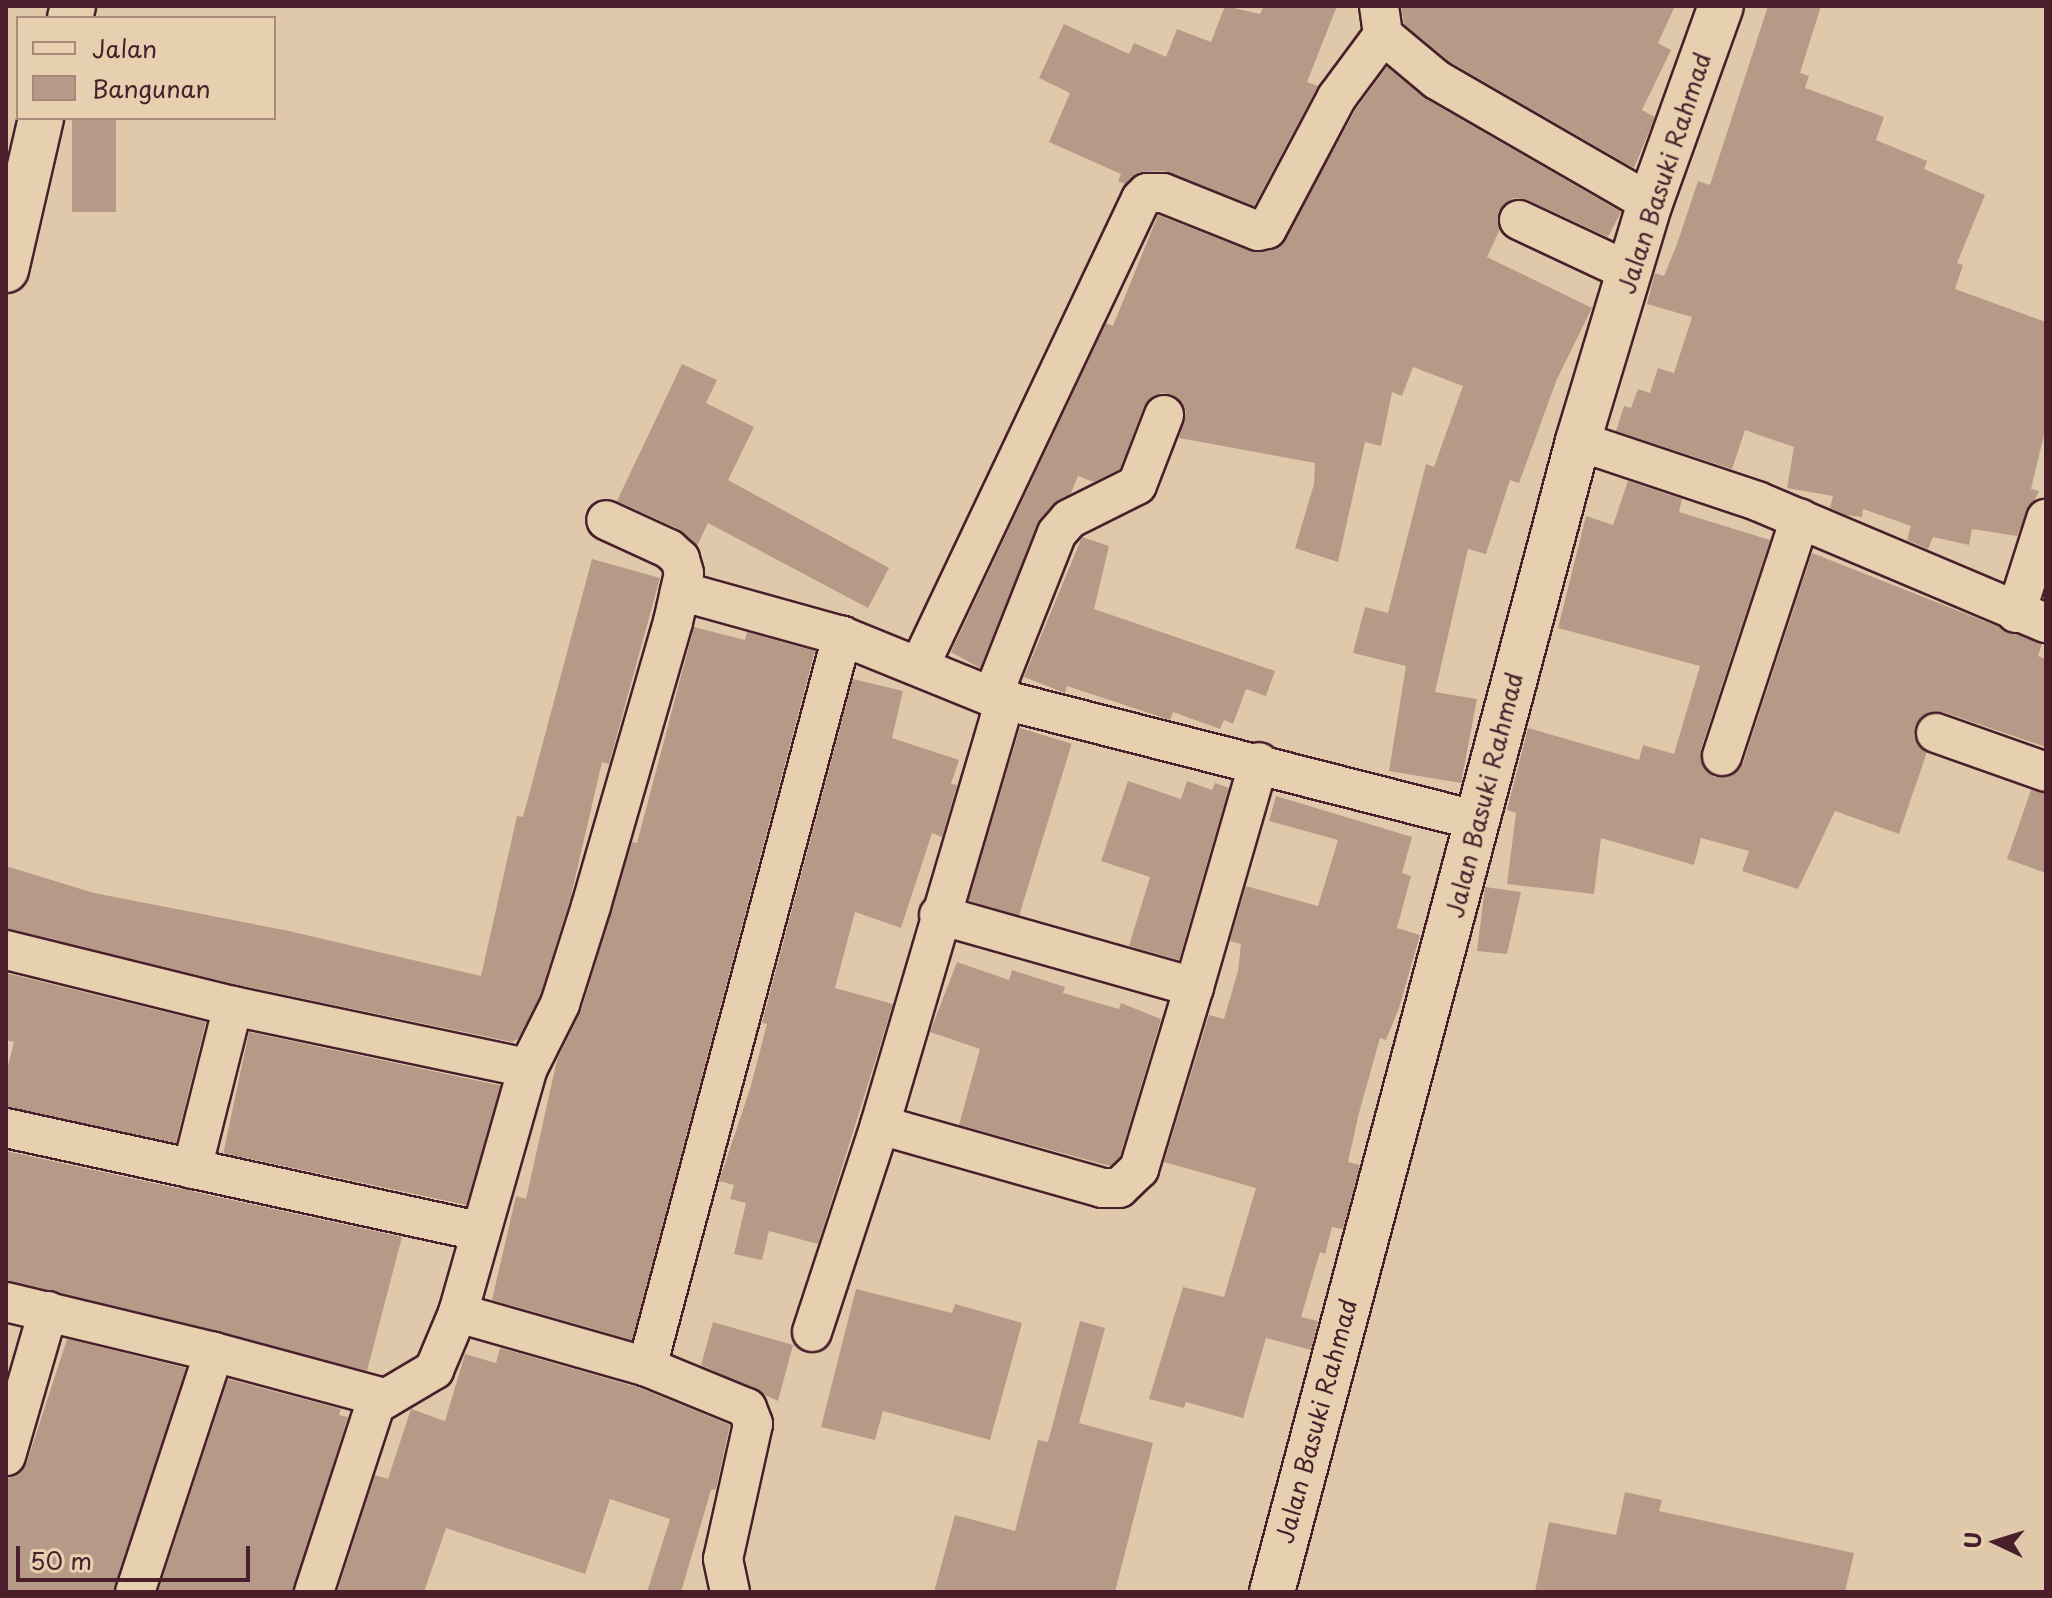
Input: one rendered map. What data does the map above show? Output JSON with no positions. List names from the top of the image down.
{
  "streets": {
    "main road": ["Jalan Basuki Rahmad"]
  },
  "legend": ["Jalan", "Bangunan"],
  "scale_bar": "50 m",
  "north": "left"
}
